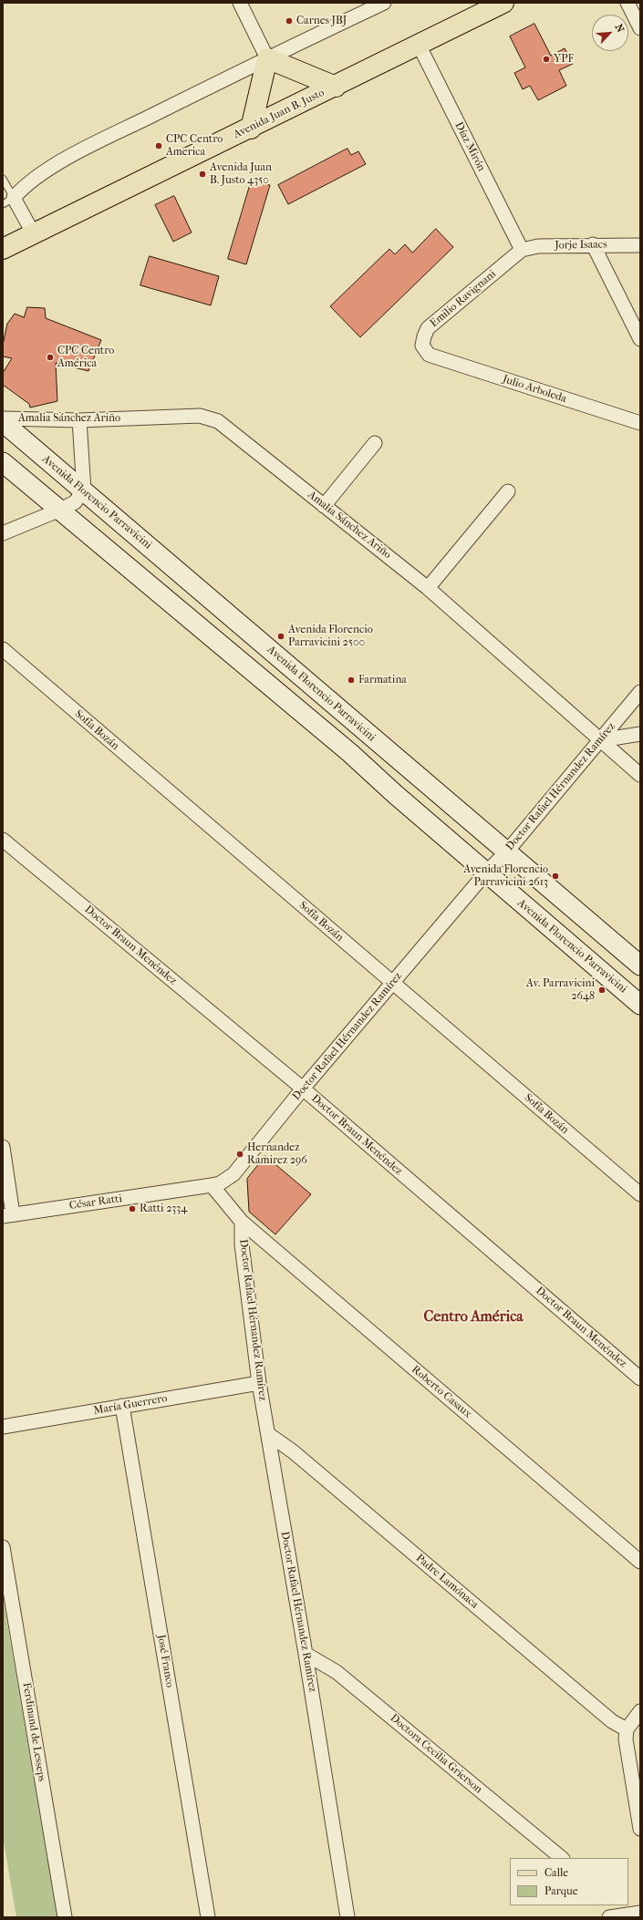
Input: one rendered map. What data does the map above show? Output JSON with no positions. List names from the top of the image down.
{
  "streets": {
    "main road": ["Avenida Juan B. Justo", "Avenida Florencio Parravicini"],
    "street": [
      "Díaz Mirón",
      "Jorje Isaacs",
      "Emilio Ravignani",
      "Julio Arboleda",
      "Amalia Sánchez Ariño",
      "Sofía Bozán",
      "Doctor Rafael Hérnandez Ramírez",
      "Doctor Braun Menéndez",
      "César Ratti",
      "Roberto Casaux",
      "María Guerrero",
      "Padre Lamónaca",
      "José Franco",
      "Ferdinand de Lesseps",
      "Doctora Cecilia Grierson"
    ]
  },
  "crossings": [
    ["Avenida Juan B. Justo", "Díaz Mirón"],
    ["Díaz Mirón", "Jorje Isaacs"],
    ["Díaz Mirón", "Emilio Ravignani"],
    ["Jorje Isaacs", "Emilio Ravignani"],
    ["Emilio Ravignani", "Julio Arboleda"],
    ["Amalia Sánchez Ariño", "Doctor Rafael Hérnandez Ramírez"],
    ["Avenida Florencio Parravicini", "Doctor Rafael Hérnandez Ramírez"],
    ["Sofía Bozán", "Doctor Rafael Hérnandez Ramírez"],
    ["Doctor Rafael Hérnandez Ramírez", "Doctor Braun Menéndez"],
    ["Doctor Rafael Hérnandez Ramírez", "César Ratti"],
    ["Doctor Rafael Hérnandez Ramírez", "Roberto Casaux"],
    ["Doctor Rafael Hérnandez Ramírez", "María Guerrero"],
    ["Doctor Rafael Hérnandez Ramírez", "Padre Lamónaca"],
    ["Doctor Rafael Hérnandez Ramírez", "Doctora Cecilia Grierson"],
    ["María Guerrero", "José Franco"]
  ],
  "districts": ["Centro América"],
  "places": [
    "Carnes JBJ",
    "YPF",
    "CPC Centro America",
    "Avenida Juan B. Justo 4350",
    "CPC Centro América",
    "Avenida Florencio Parravicini 2500",
    "Farmatina",
    "Avenida Florencio Parravicini 2613",
    "Av. Parravicini 2648",
    "Hernandez Ramirez 296",
    "Ratti 2334"
  ],
  "legend": ["Calle", "Parque"],
  "north": "top right"
}
